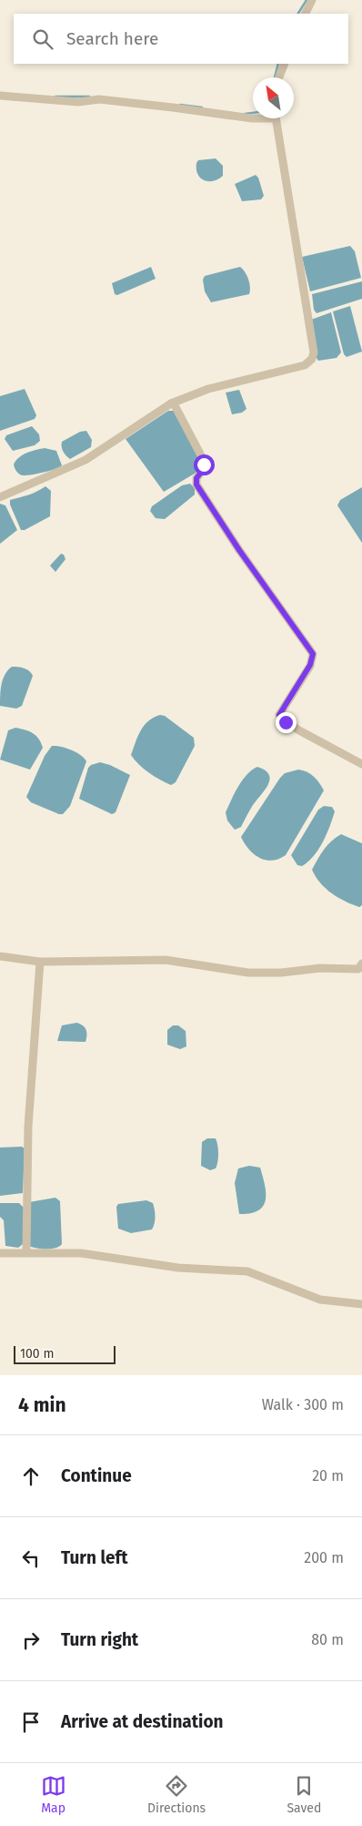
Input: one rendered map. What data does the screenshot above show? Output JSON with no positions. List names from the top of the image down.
{
  "scale_bar": "100 m",
  "north": "top left",
  "page": {
    "search": "Search here",
    "scale": "100 m",
    "heading": ["4 min", "Walk · 300 m"],
    "list": [
      ["Continue", "20 m"],
      ["Turn left", "200 m"],
      ["Turn right", "80 m"],
      "Arrive at destination"
    ],
    "nav": ["Map", "Directions", "Saved"]
  }
}
